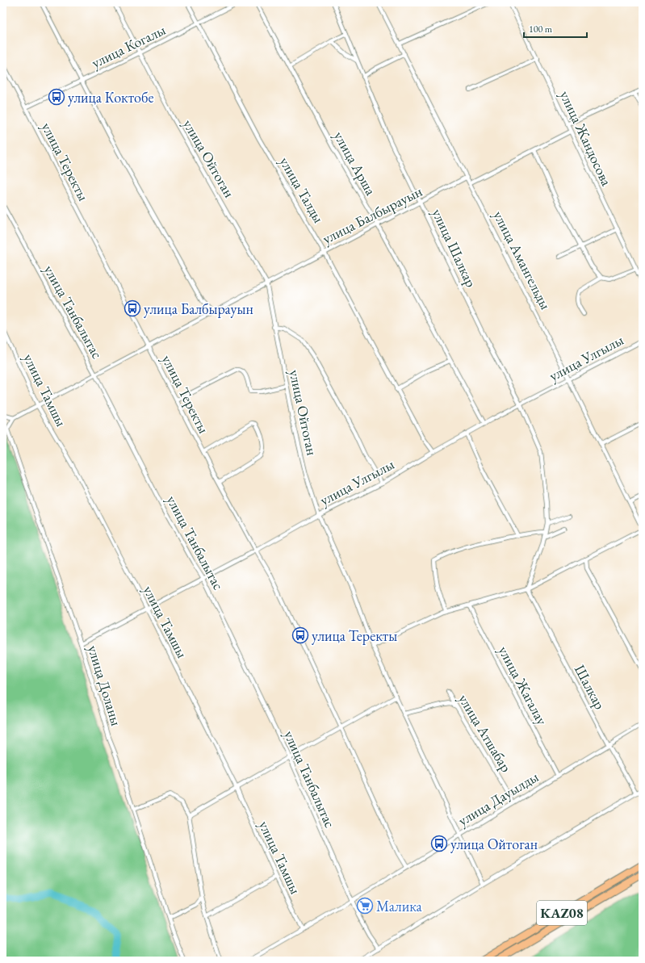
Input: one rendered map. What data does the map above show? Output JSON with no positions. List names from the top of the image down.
{
  "streets": {
    "highway": ["KAZ08"],
    "street": [
      "улица Когалы",
      "улица Жандосова",
      "улица Ойтоган",
      "улица Теректы",
      "улица Арша",
      "улица Талды",
      "улица Балбырауын",
      "улица Шалкар",
      "улица Амангельды",
      "улица Танбалытас",
      "улица Улгылы",
      "улица Тамшы",
      "улица Доланы",
      "улица Жагалау",
      "Шалкар",
      "улица Атшабар",
      "улица Дауылды"
    ]
  },
  "crossings": [
    ["улица Когалы", "улица Ойтоган"],
    ["улица Когалы", "улица Теректы"],
    ["улица Когалы", "улица Талды"],
    ["улица Ойтоган", "улица Балбырауын"],
    ["улица Ойтоган", "улица Улгылы"],
    ["улица Ойтоган", "улица Дауылды"],
    ["улица Теректы", "улица Балбырауын"],
    ["улица Теректы", "улица Улгылы"],
    ["улица Теректы", "улица Дауылды"],
    ["улица Арша", "улица Балбырауын"],
    ["улица Арша", "улица Улгылы"],
    ["улица Талды", "улица Балбырауын"],
    ["улица Талды", "улица Улгылы"],
    ["улица Балбырауын", "улица Шалкар"],
    ["улица Балбырауын", "улица Амангельды"],
    ["улица Балбырауын", "улица Танбалытас"],
    ["улица Балбырауын", "улица Тамшы"],
    ["улица Балбырауын", "улица Доланы"],
    ["улица Шалкар", "улица Улгылы"],
    ["улица Шалкар", "Шалкар"],
    ["улица Амангельды", "улица Улгылы"],
    ["улица Танбалытас", "улица Улгылы"],
    ["улица Танбалытас", "улица Дауылды"],
    ["улица Улгылы", "улица Тамшы"],
    ["улица Улгылы", "улица Доланы"],
    ["улица Тамшы", "улица Дауылды"],
    ["улица Жагалау", "улица Дауылды"],
    ["Шалкар", "улица Дауылды"],
    ["улица Атшабар", "улица Дауылды"]
  ],
  "places": {
    "bus stop": [
      "улица Коктобе",
      "улица Балбырауын",
      "улица Теректы",
      "улица Ойтоган"
    ],
    "supermarket": ["Малика"]
  },
  "scale_bar": "100 m"
}
